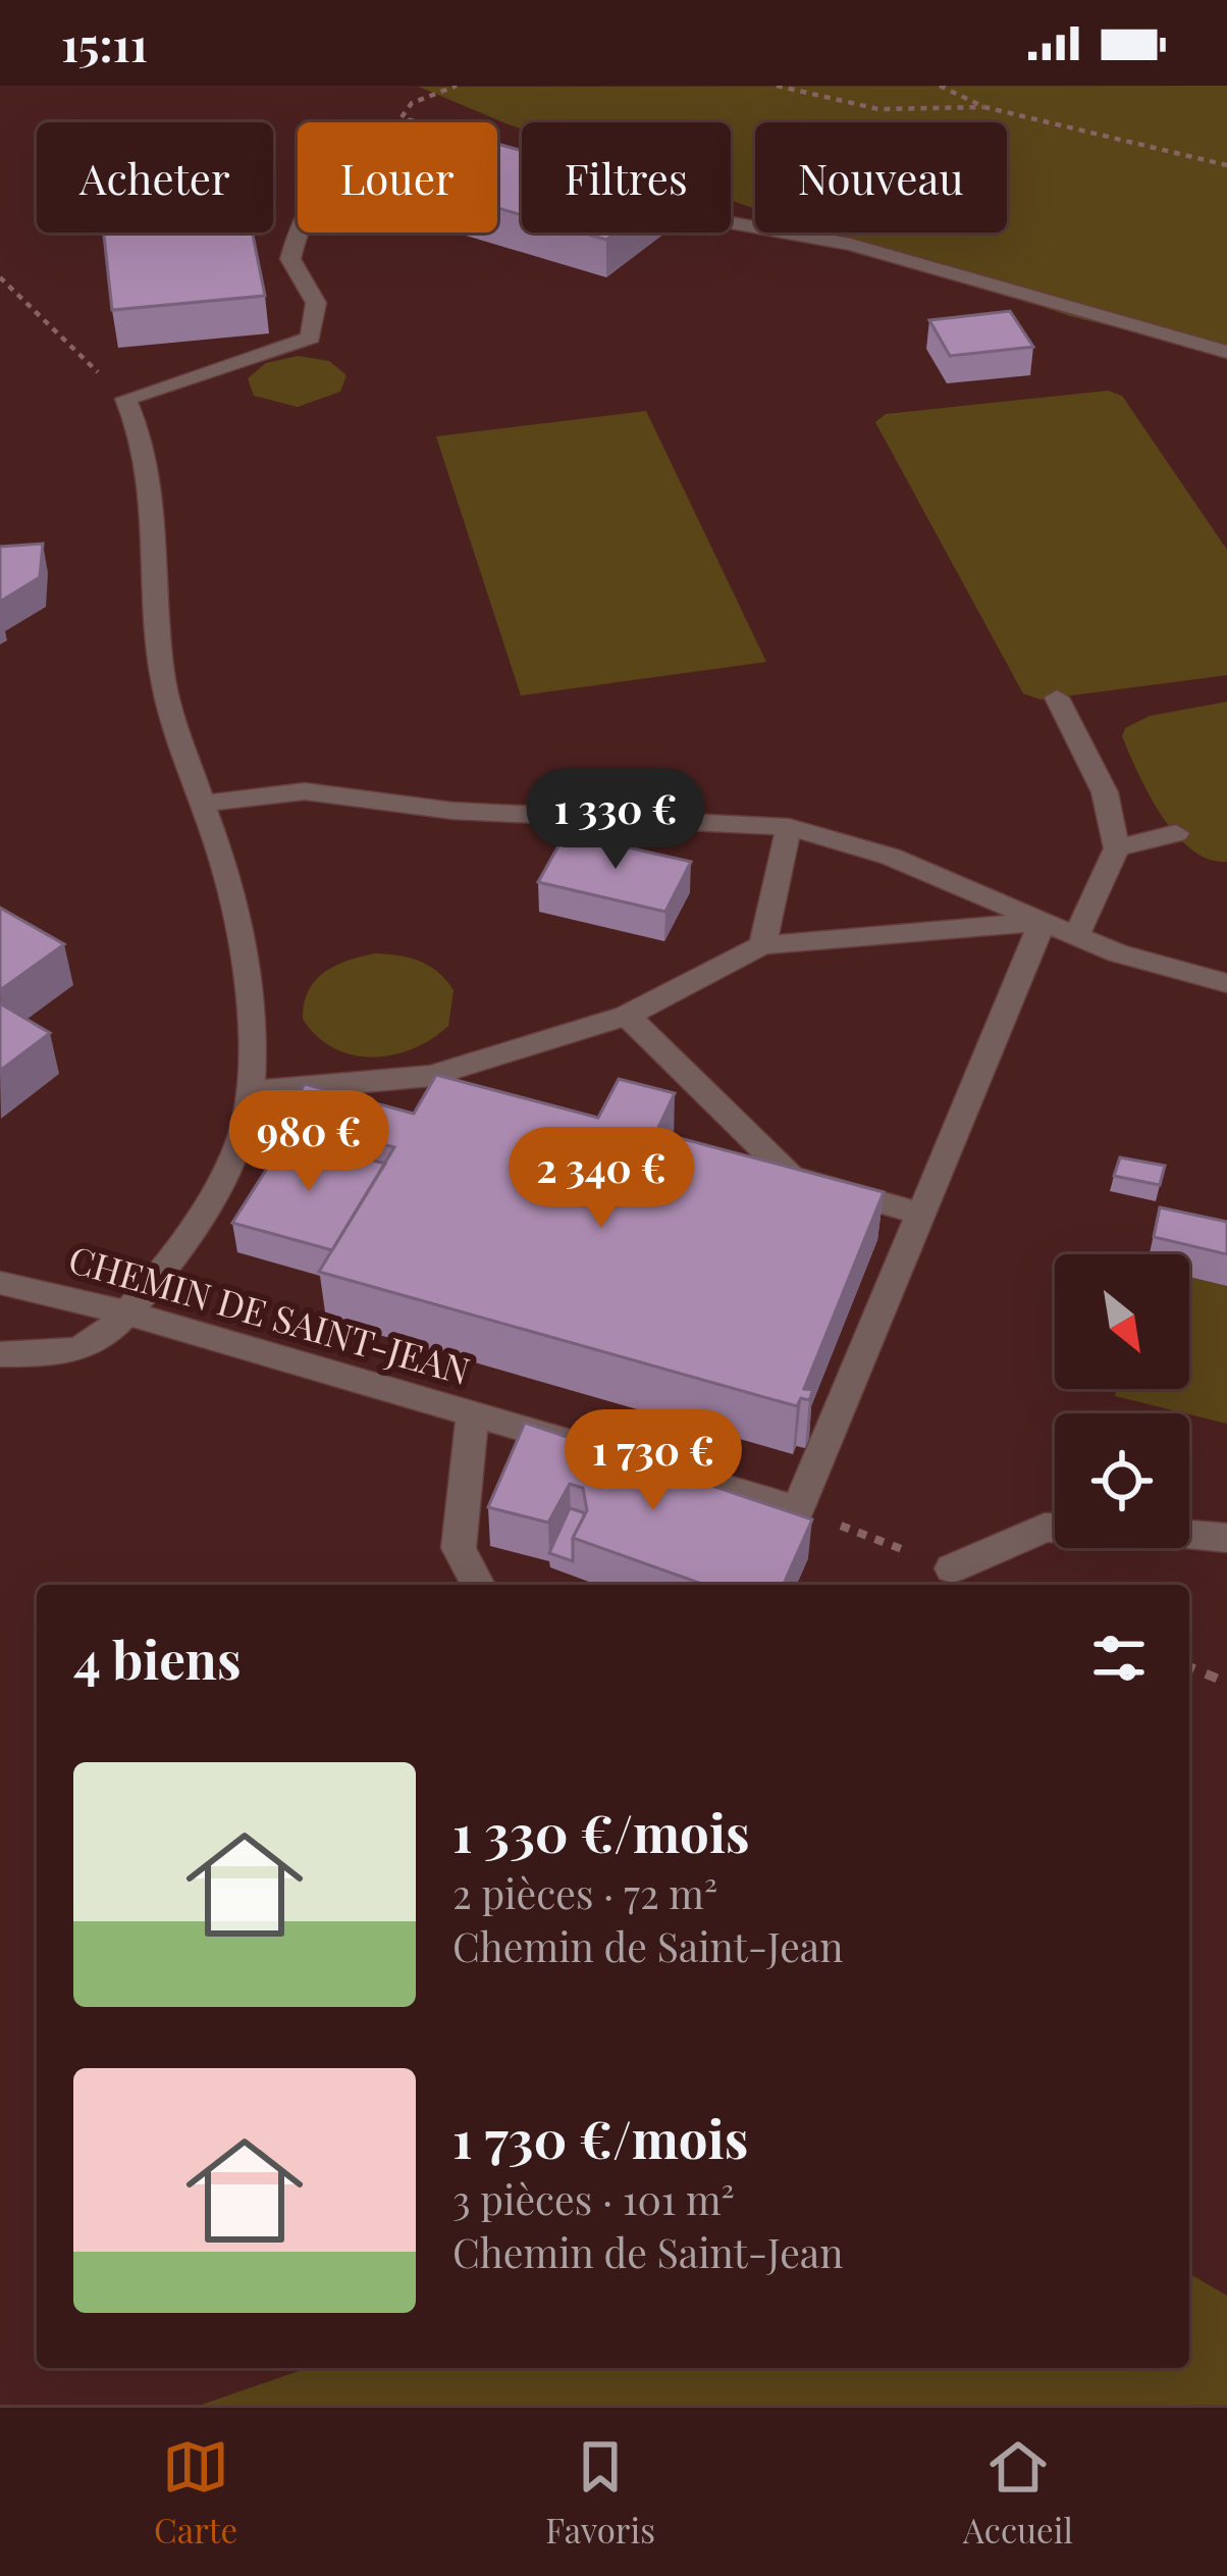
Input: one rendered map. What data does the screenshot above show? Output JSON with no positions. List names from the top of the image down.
{
  "streets": {
    "street": ["CHEMIN DE SAINT-JEAN"]
  },
  "north": "bottom right",
  "page": {
    "status": "15:11",
    "chip": [
      "Acheter",
      "Louer",
      "Filtres",
      "Nouveau"
    ],
    "price": [
      "1 330 €",
      "980 €",
      "2 340 €",
      "1 730 €"
    ],
    "heading": "4 biens",
    "list": [
      {
        "name": "1 330 €/mois",
        "note": "2 pièces · 72 m² · Chemin de Saint-Jean"
      },
      {
        "name": "1 730 €/mois",
        "note": "3 pièces · 101 m² · Chemin de Saint-Jean"
      }
    ],
    "tabs": ["Carte", "Favoris", "Accueil"]
  }
}
